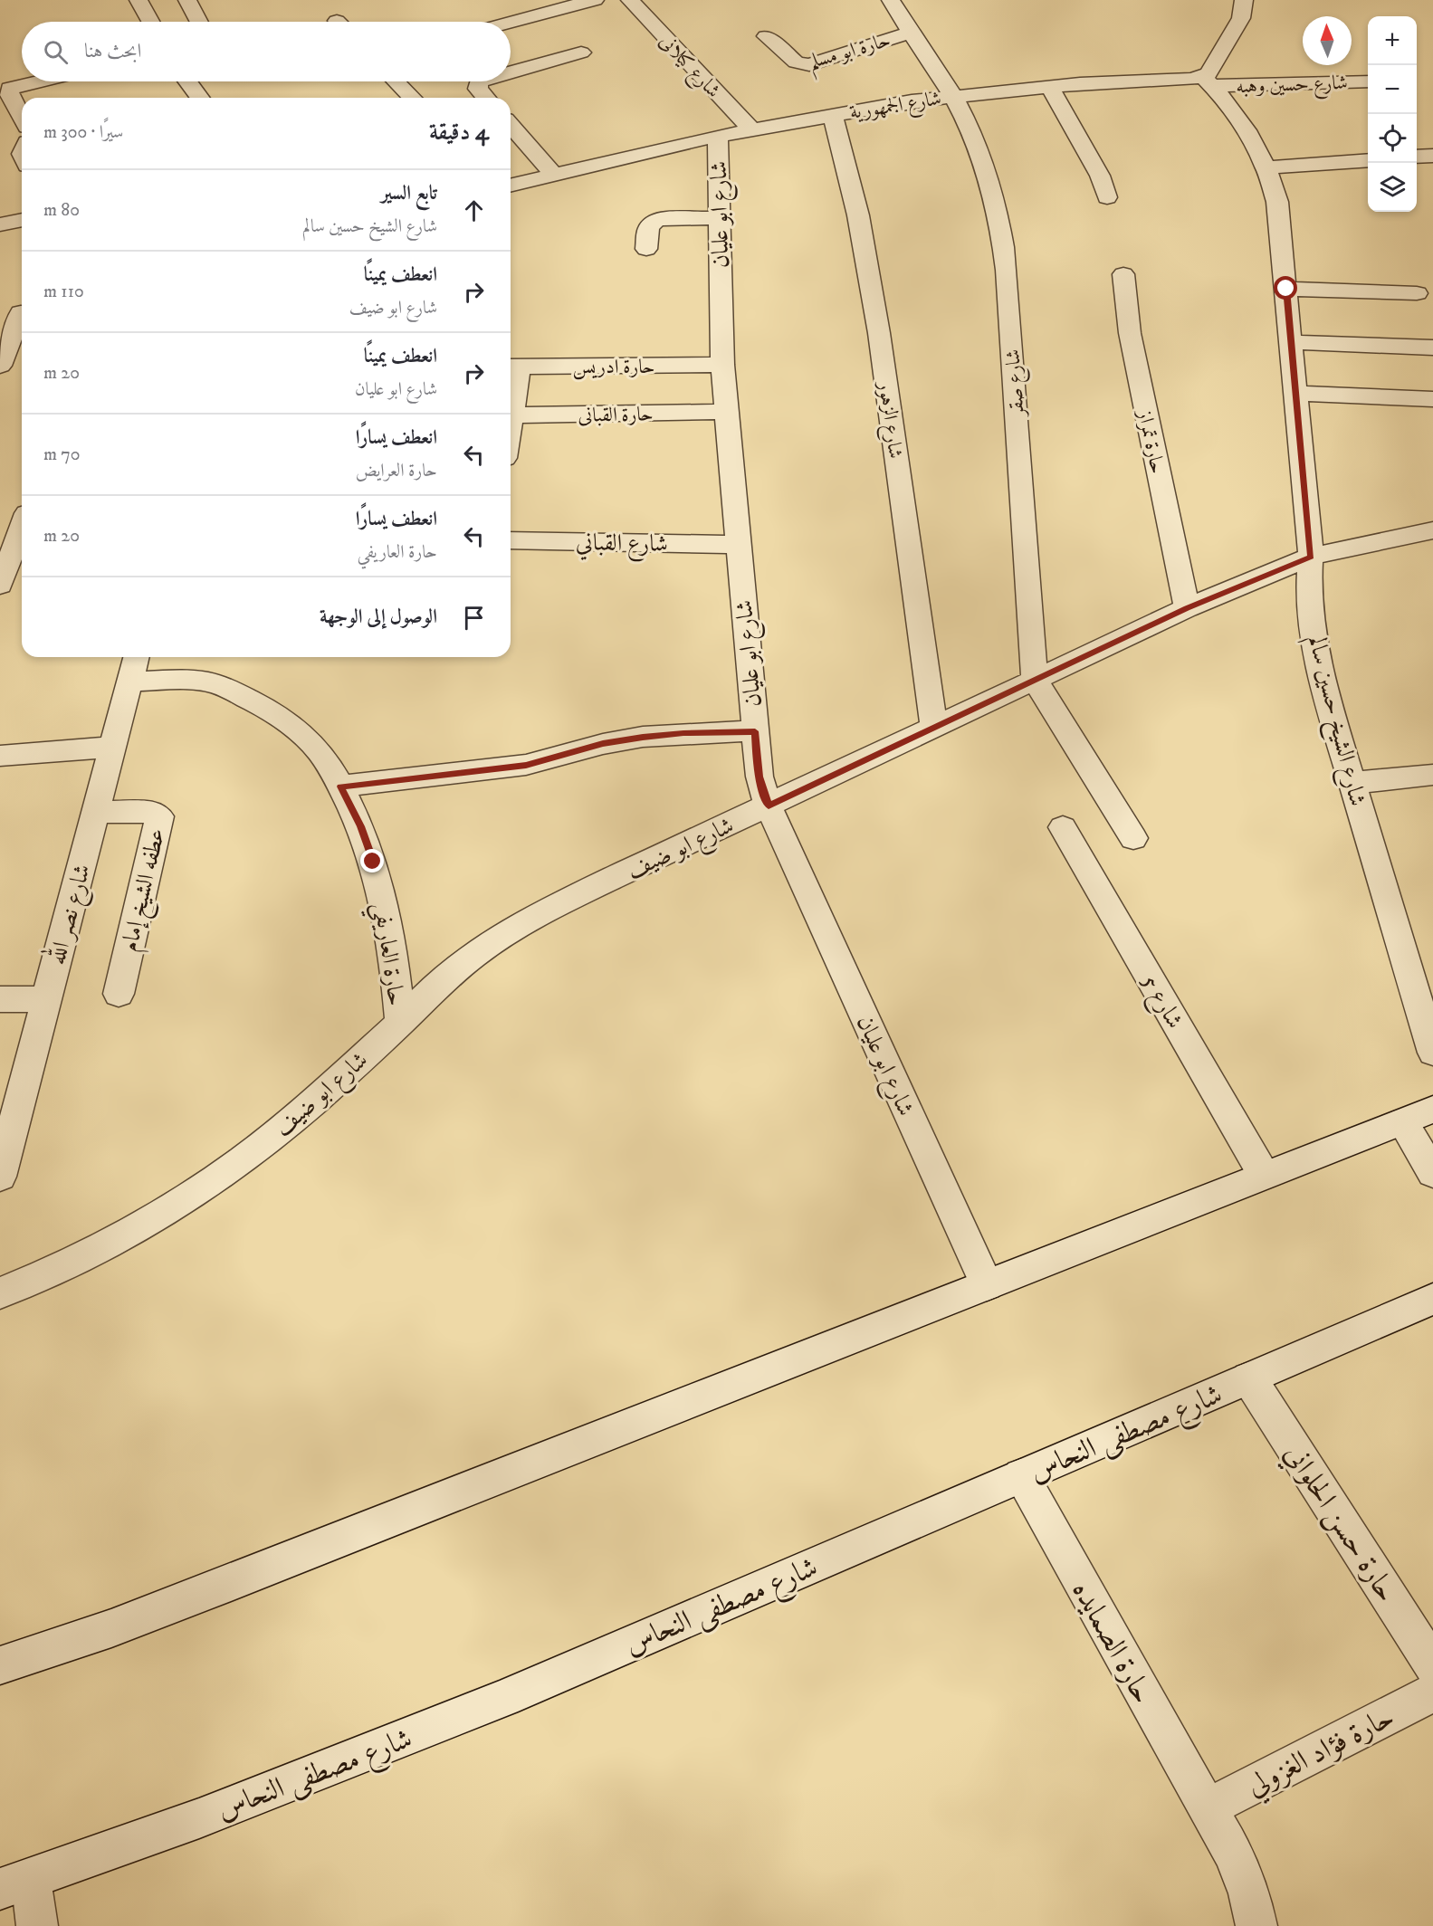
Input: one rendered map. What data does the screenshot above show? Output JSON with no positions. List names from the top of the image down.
{
  "streets": {
    "street": [
      "حارة ابو مسلم",
      "شارع كيلانى",
      "شارع حسين وهبه",
      "شارع الجمهورية",
      "شارع ابو عليان",
      "حارة ادريس",
      "شارع صقر",
      "حارة القبانى",
      "شارع الزهور",
      "حارة تمراز",
      "شارع القباني",
      "شارع الشيخ حسين سالم",
      "شارع ابو ضيف",
      "عطفه الشيخ إمام",
      "شارع نصر الله",
      "حارة العاريفي",
      "شارع 5",
      "شارع مصطفى النحاس",
      "حارة حسن الحلواني",
      "حارة الصمايده",
      "حارة فؤاد الغزولي"
    ]
  },
  "crossings": [
    ["حارة ابو مسلم", "شارع صقر"],
    ["شارع كيلانى", "شارع الجمهورية"],
    ["شارع حسين وهبه", "شارع الجمهورية"],
    ["شارع حسين وهبه", "شارع الشيخ حسين سالم"],
    ["شارع الجمهورية", "شارع ابو عليان"],
    ["شارع الجمهورية", "شارع صقر"],
    ["شارع الجمهورية", "شارع الزهور"],
    ["شارع الجمهورية", "شارع الشيخ حسين سالم"],
    ["شارع ابو عليان", "حارة ادريس"],
    ["شارع ابو عليان", "حارة القبانى"],
    ["شارع ابو عليان", "شارع القباني"],
    ["شارع ابو عليان", "شارع ابو ضيف"],
    ["شارع صقر", "شارع ابو ضيف"],
    ["شارع الزهور", "شارع ابو ضيف"],
    ["حارة تمراز", "شارع ابو ضيف"],
    ["شارع الشيخ حسين سالم", "شارع ابو ضيف"],
    ["شارع ابو ضيف", "حارة العاريفي"],
    ["عطفه الشيخ إمام", "شارع نصر الله"],
    ["شارع نصر الله", "حارة العاريفي"],
    ["شارع مصطفى النحاس", "حارة حسن الحلواني"],
    ["شارع مصطفى النحاس", "حارة الصمايده"],
    ["حارة الصمايده", "حارة فؤاد الغزولي"]
  ],
  "north": "top",
  "page": {
    "map_buttons": ["+", "−"],
    "search": "ابحث هنا",
    "heading": ["4 دقيقة", "سيرًا · 300 m"],
    "list": [
      ["تابع السير", "شارع الشيخ حسين سالم", "80 m"],
      ["انعطف يمينًا", "شارع ابو ضيف", "110 m"],
      ["انعطف يمينًا", "شارع ابو عليان", "20 m"],
      ["انعطف يسارًا", "حارة العرايض", "70 m"],
      ["انعطف يسارًا", "حارة العاريفي", "20 m"],
      "الوصول إلى الوجهة"
    ]
  }
}
